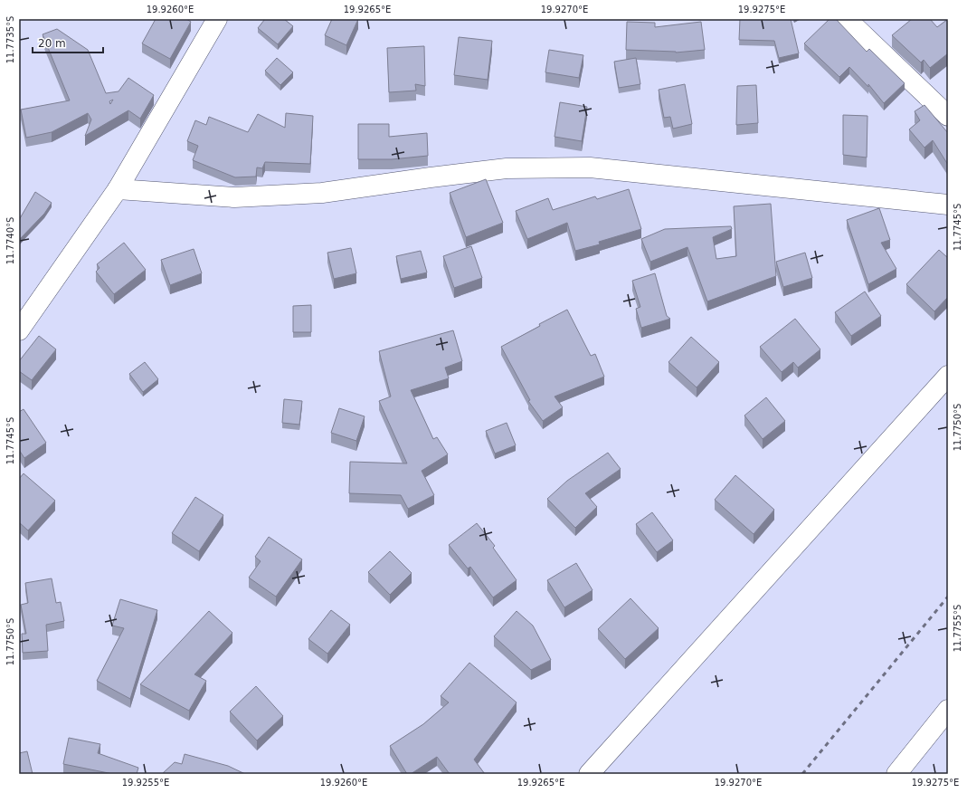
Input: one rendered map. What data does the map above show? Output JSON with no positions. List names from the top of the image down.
{
  "scale_bar": "20 m",
  "coordinates": [
    "19.9260°E",
    "19.9265°E",
    "19.9270°E",
    "19.9275°E",
    "11.7735°S",
    "11.7745°S",
    "11.7740°S",
    "11.7750°S",
    "11.7755°S",
    "19.9255°E"
  ]
}
